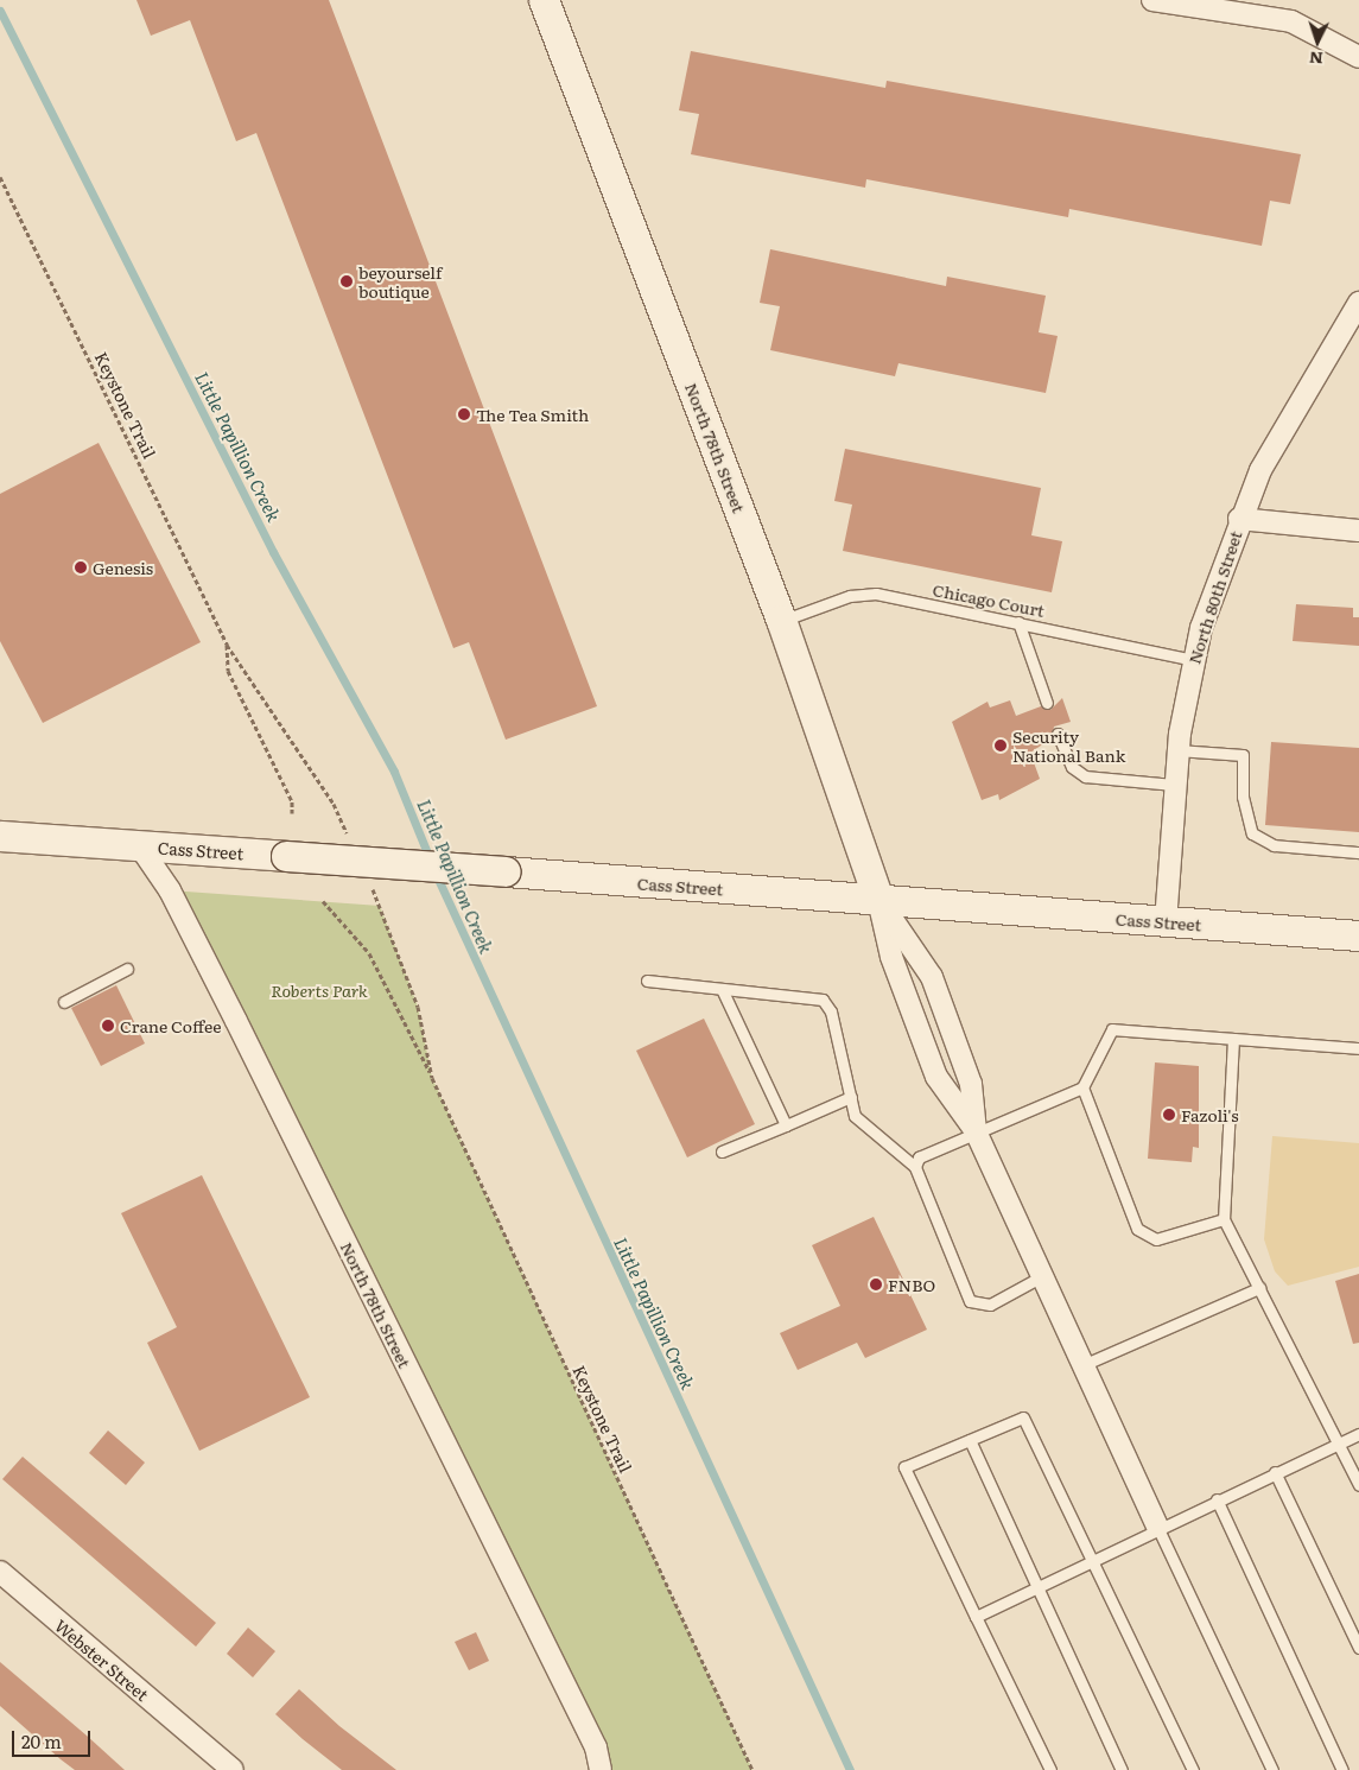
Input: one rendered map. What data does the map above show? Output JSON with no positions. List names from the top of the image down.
{
  "streets": {
    "main road": ["North 78th Street", "Cass Street"],
    "street": ["North 80th Street", "Webster Street"],
    "lane": ["Chicago Court"],
    "path": ["Keystone Trail"]
  },
  "crossings": [
    ["North 78th Street", "Chicago Court"],
    ["North 78th Street", "Cass Street"],
    ["North 80th Street", "Chicago Court"],
    ["North 80th Street", "Cass Street"]
  ],
  "water": ["Little Papillion Creek"],
  "parks": ["Roberts Park"],
  "places": [
    "beyourself boutique",
    "The Tea Smith",
    "Genesis",
    "Security National Bank",
    "Crane Coffee",
    "Fazoli's",
    "FNBO"
  ],
  "scale_bar": "20 m",
  "north": "bottom"
}
